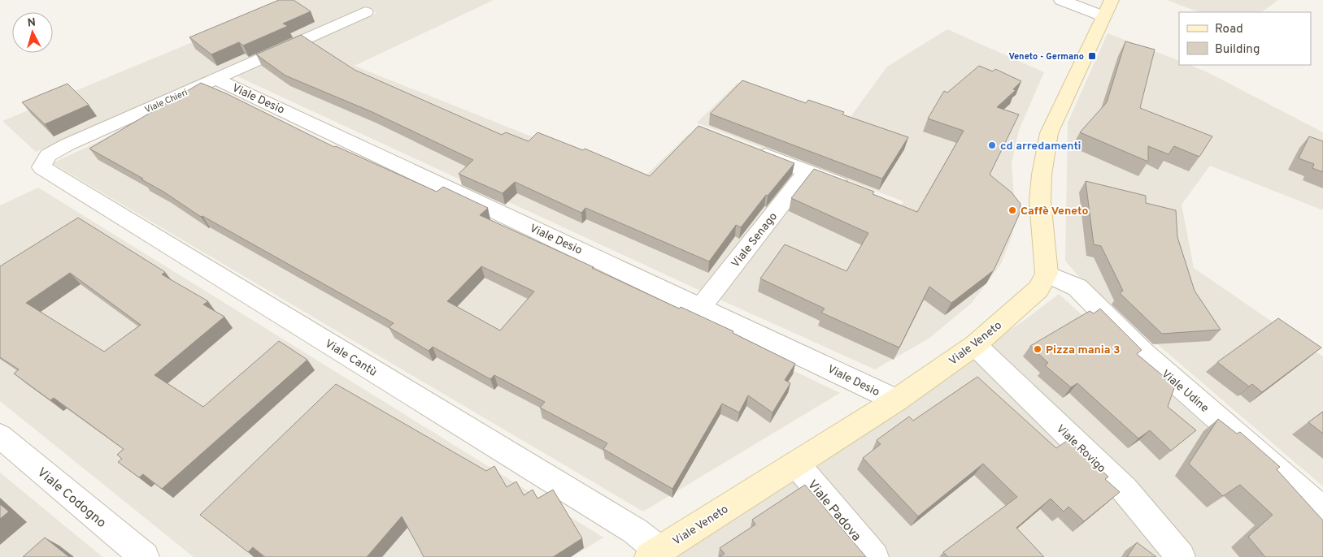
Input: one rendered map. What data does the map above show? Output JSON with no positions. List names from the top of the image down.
{
  "streets": {
    "main road": ["Viale Veneto"],
    "street": [
      "Viale Desio",
      "Viale Chieri",
      "Viale Senago",
      "Viale Cantù",
      "Viale Udine",
      "Viale Rovigo",
      "Viale Codogno",
      "Viale Padova"
    ]
  },
  "crossings": [
    ["Viale Desio", "Viale Chieri"],
    ["Viale Desio", "Viale Senago"],
    ["Viale Desio", "Viale Veneto"],
    ["Viale Chieri", "Viale Cantù"],
    ["Viale Veneto", "Viale Cantù"],
    ["Viale Veneto", "Viale Udine"],
    ["Viale Veneto", "Viale Rovigo"],
    ["Viale Veneto", "Viale Padova"]
  ],
  "places": {
    "transit": ["Veneto - Germano"],
    "other": ["cd arredamenti", "Caffè Veneto", "Pizza mania 3"]
  },
  "legend": ["Road", "Building"],
  "north": "top"
}
